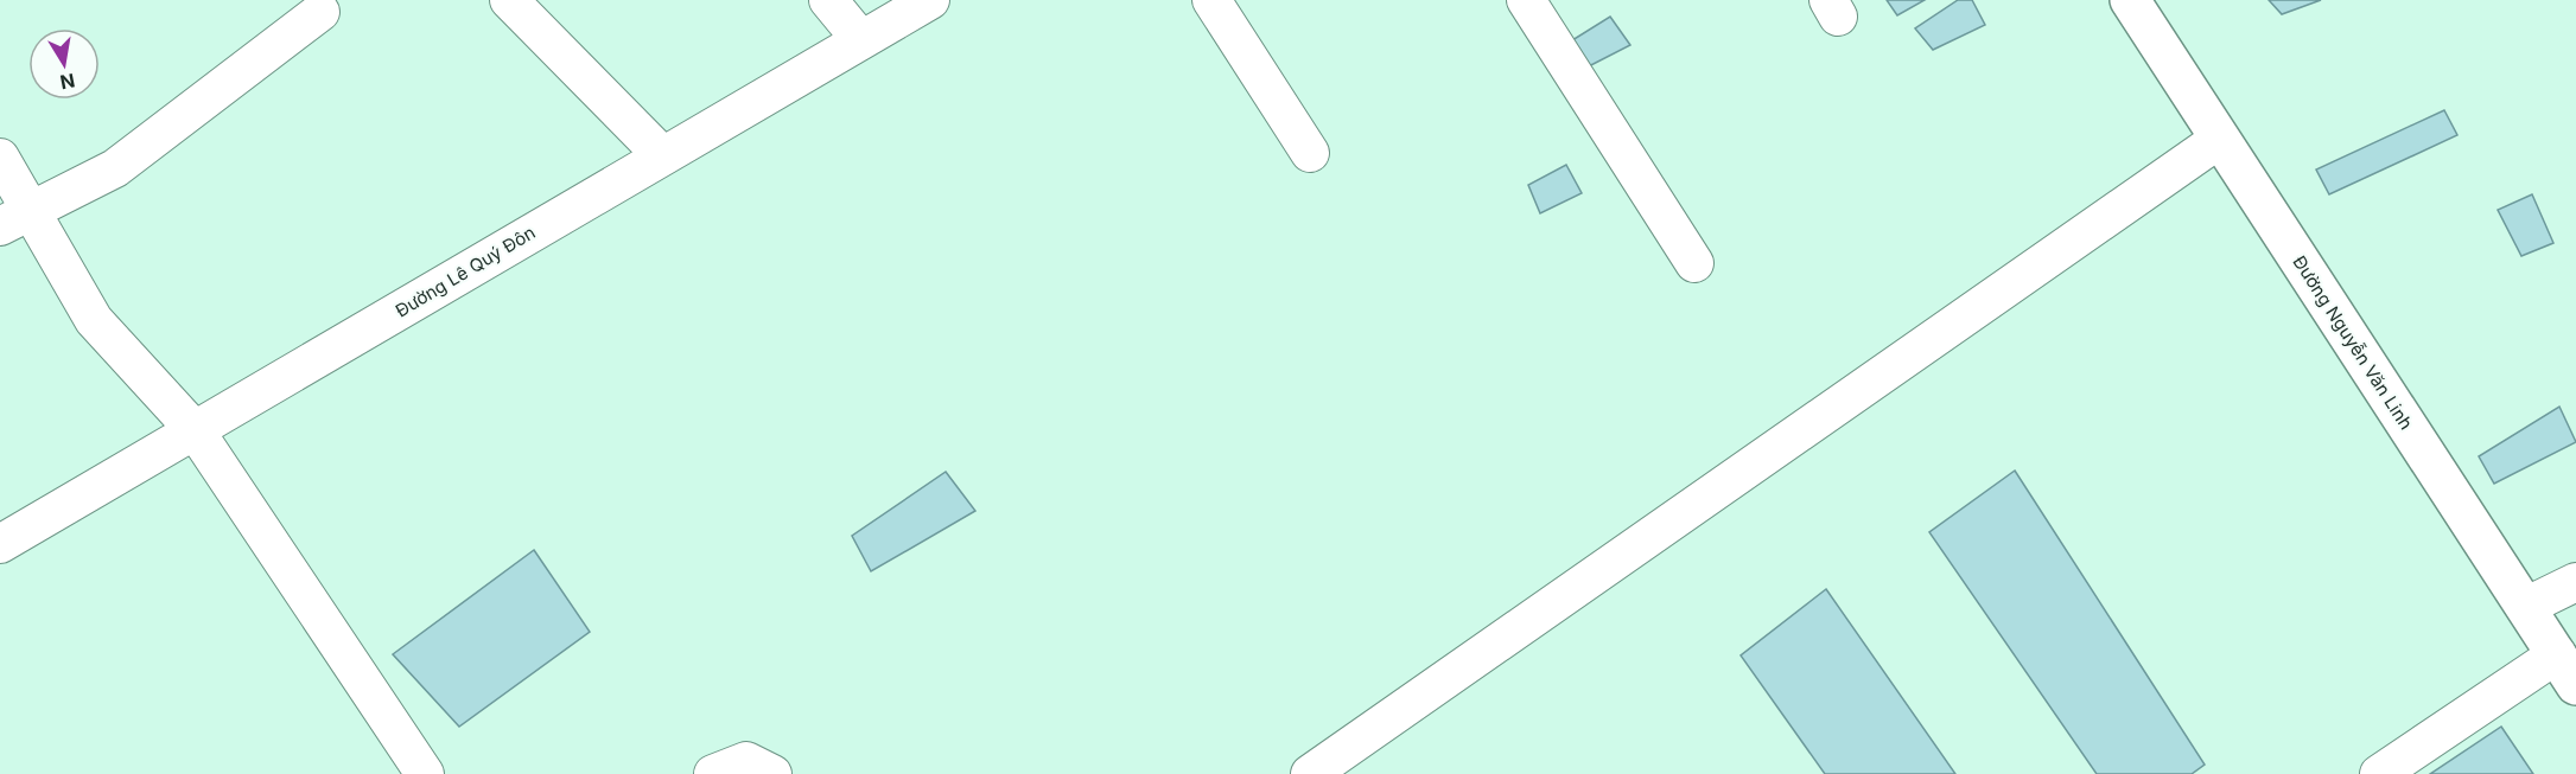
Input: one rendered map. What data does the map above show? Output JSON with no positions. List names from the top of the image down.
{
  "streets": {
    "street": ["Đường Lê Quý Đôn", "Đường Nguyễn Văn Linh"]
  },
  "north": "bottom"
}
